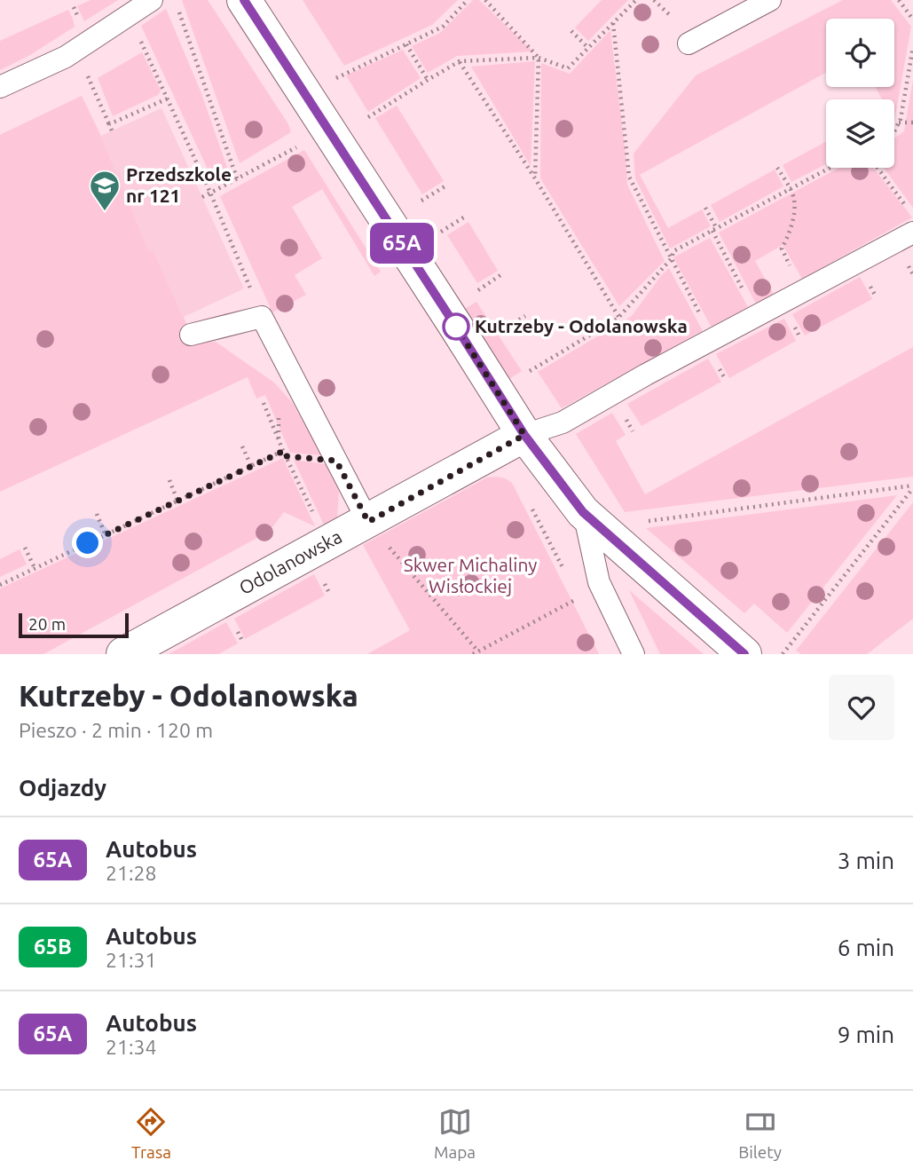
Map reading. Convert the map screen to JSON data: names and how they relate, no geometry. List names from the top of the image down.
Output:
{
  "streets": {
    "street": ["Odolanowska"]
  },
  "parks": ["Skwer Michaliny Wisłockiej"],
  "places": {
    "school or university": ["Przedszkole nr 121"],
    "other": ["Kutrzeby - Odolanowska"]
  },
  "lines": ["bus line 65A"],
  "scale_bar": "20 m",
  "page": {
    "on_map": "65A",
    "scale": "20 m",
    "heading": [
      ["Kutrzeby - Odolanowska", "Pieszo · 2 min · 120 m"],
      "Odjazdy"
    ],
    "list": [
      {
        "mark": "65A",
        "name": "Autobus",
        "note": "21:28",
        "value": "3 min"
      },
      {
        "mark": "65B",
        "name": "Autobus",
        "note": "21:31",
        "value": "6 min"
      },
      {
        "mark": "65A",
        "name": "Autobus",
        "note": "21:34",
        "value": "9 min"
      }
    ],
    "tabs": ["Trasa", "Mapa", "Bilety"]
  }
}
